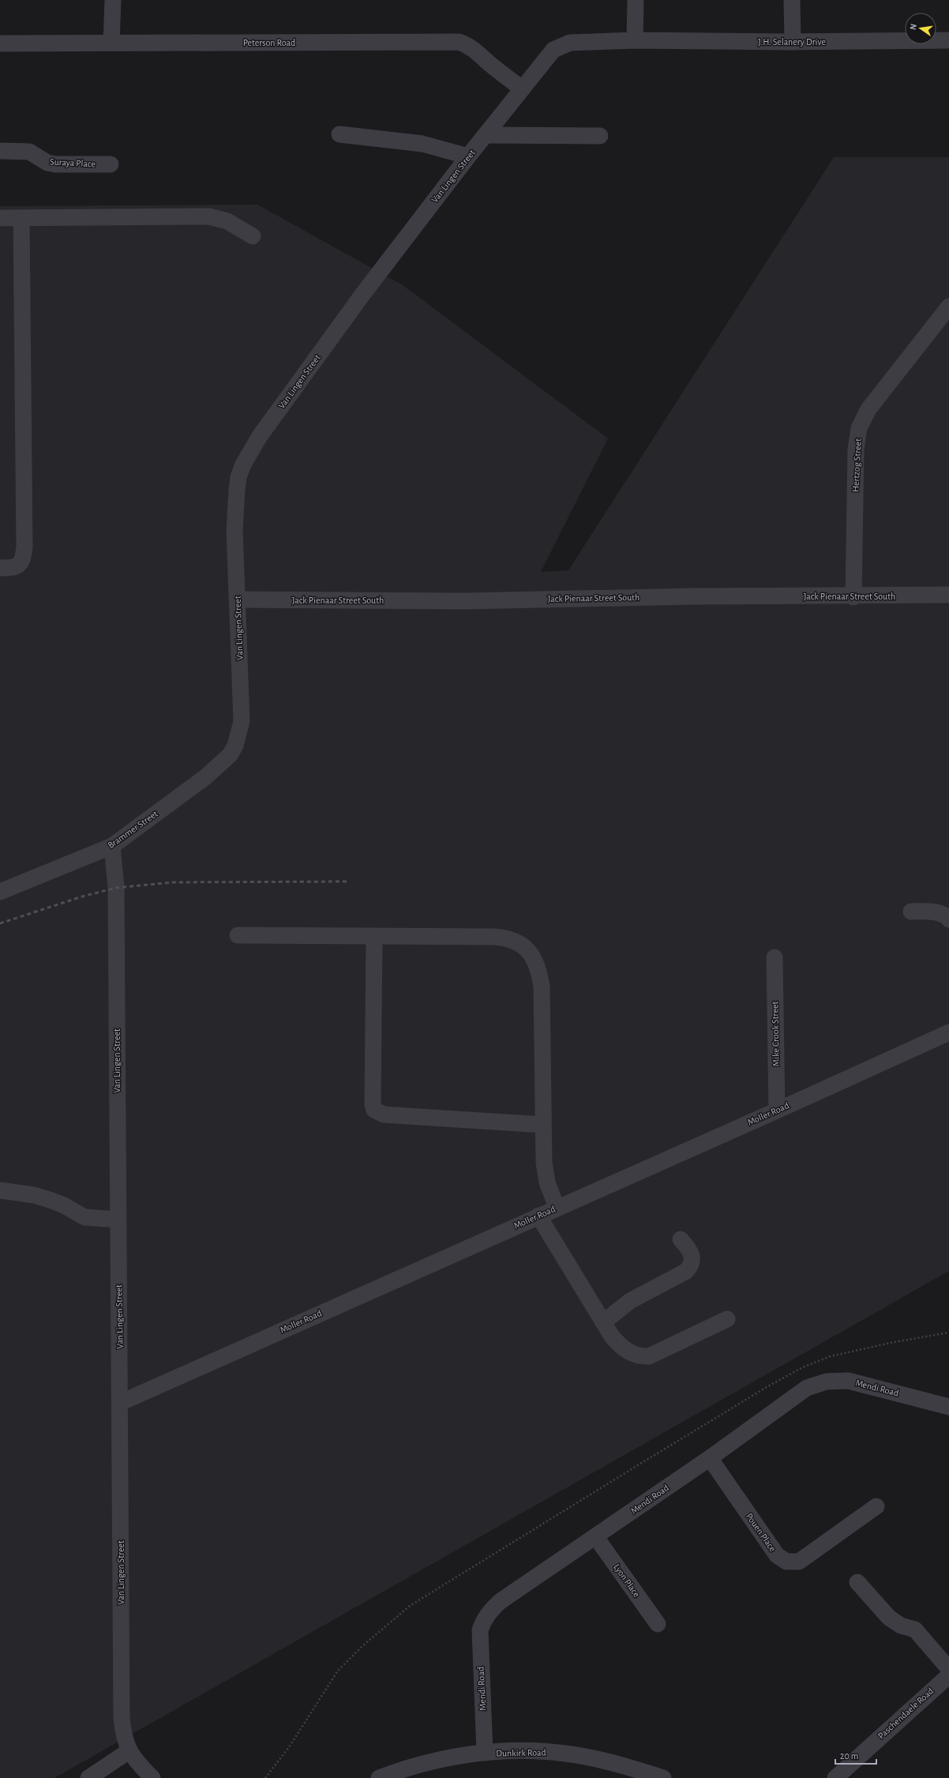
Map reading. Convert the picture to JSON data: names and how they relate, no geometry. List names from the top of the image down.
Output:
{
  "streets": {
    "street": [
      "J.H. Selanery Drive",
      "Peterson Road",
      "Suraya Place",
      "Van Lingen Street",
      "Hertzog Street",
      "Jack Pienaar Street South",
      "Brammer Street",
      "Mike Crook Street",
      "Moller Road",
      "Mendi Road",
      "Pouen Place",
      "Lyon Place",
      "Paschendaele Road",
      "Dunkirk Road"
    ]
  },
  "crossings": [
    ["J.H. Selanery Drive", "Van Lingen Street"],
    ["Peterson Road", "Van Lingen Street"],
    ["Van Lingen Street", "Jack Pienaar Street South"],
    ["Van Lingen Street", "Brammer Street"],
    ["Van Lingen Street", "Moller Road"],
    ["Hertzog Street", "Jack Pienaar Street South"],
    ["Mike Crook Street", "Moller Road"],
    ["Mendi Road", "Pouen Place"],
    ["Mendi Road", "Lyon Place"],
    ["Mendi Road", "Dunkirk Road"]
  ],
  "scale_bar": "20 m",
  "north": "left"
}
